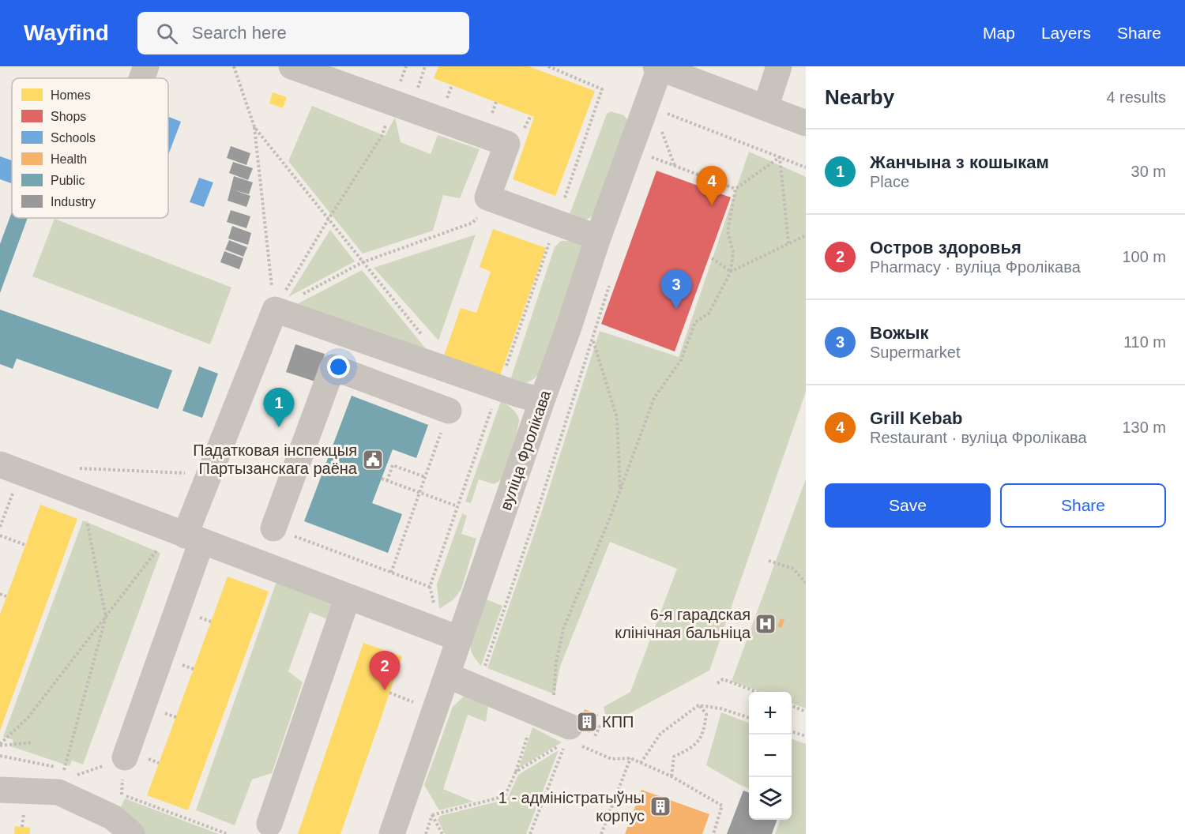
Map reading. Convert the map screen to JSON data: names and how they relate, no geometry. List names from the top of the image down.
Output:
{
  "streets": {
    "street": ["вуліца Фролікава"]
  },
  "places": {
    "public building": ["Падатковая інспекцыя Партызанскага раёна"],
    "hospital": ["6-я гарадская клінічная бальніца"],
    "building": ["КПП", "1 - адміністратыўны корпус"]
  },
  "legend": [
    "Homes",
    "Shops",
    "Schools",
    "Health",
    "Public",
    "Industry"
  ],
  "page": {
    "header": "Wayfind",
    "search": "Search here",
    "nav": ["Map", "Layers", "Share"],
    "heading": ["Nearby", "4 results"],
    "list": [
      {
        "mark": "1",
        "name": "Жанчына з кошыкам",
        "note": "Place",
        "value": "30 m"
      },
      {
        "mark": "2",
        "name": "Остров здоровья",
        "note": "Pharmacy · вуліца Фролікава",
        "value": "100 m"
      },
      {
        "mark": "3",
        "name": "Вожык",
        "note": "Supermarket",
        "value": "110 m"
      },
      {
        "mark": "4",
        "name": "Grill Kebab",
        "note": "Restaurant · вуліца Фролікава",
        "value": "130 m"
      }
    ],
    "pins": [
      "4",
      "3",
      "1",
      "2"
    ],
    "buttons": ["Save", "Share"],
    "map_buttons": ["+", "−"]
  }
}
